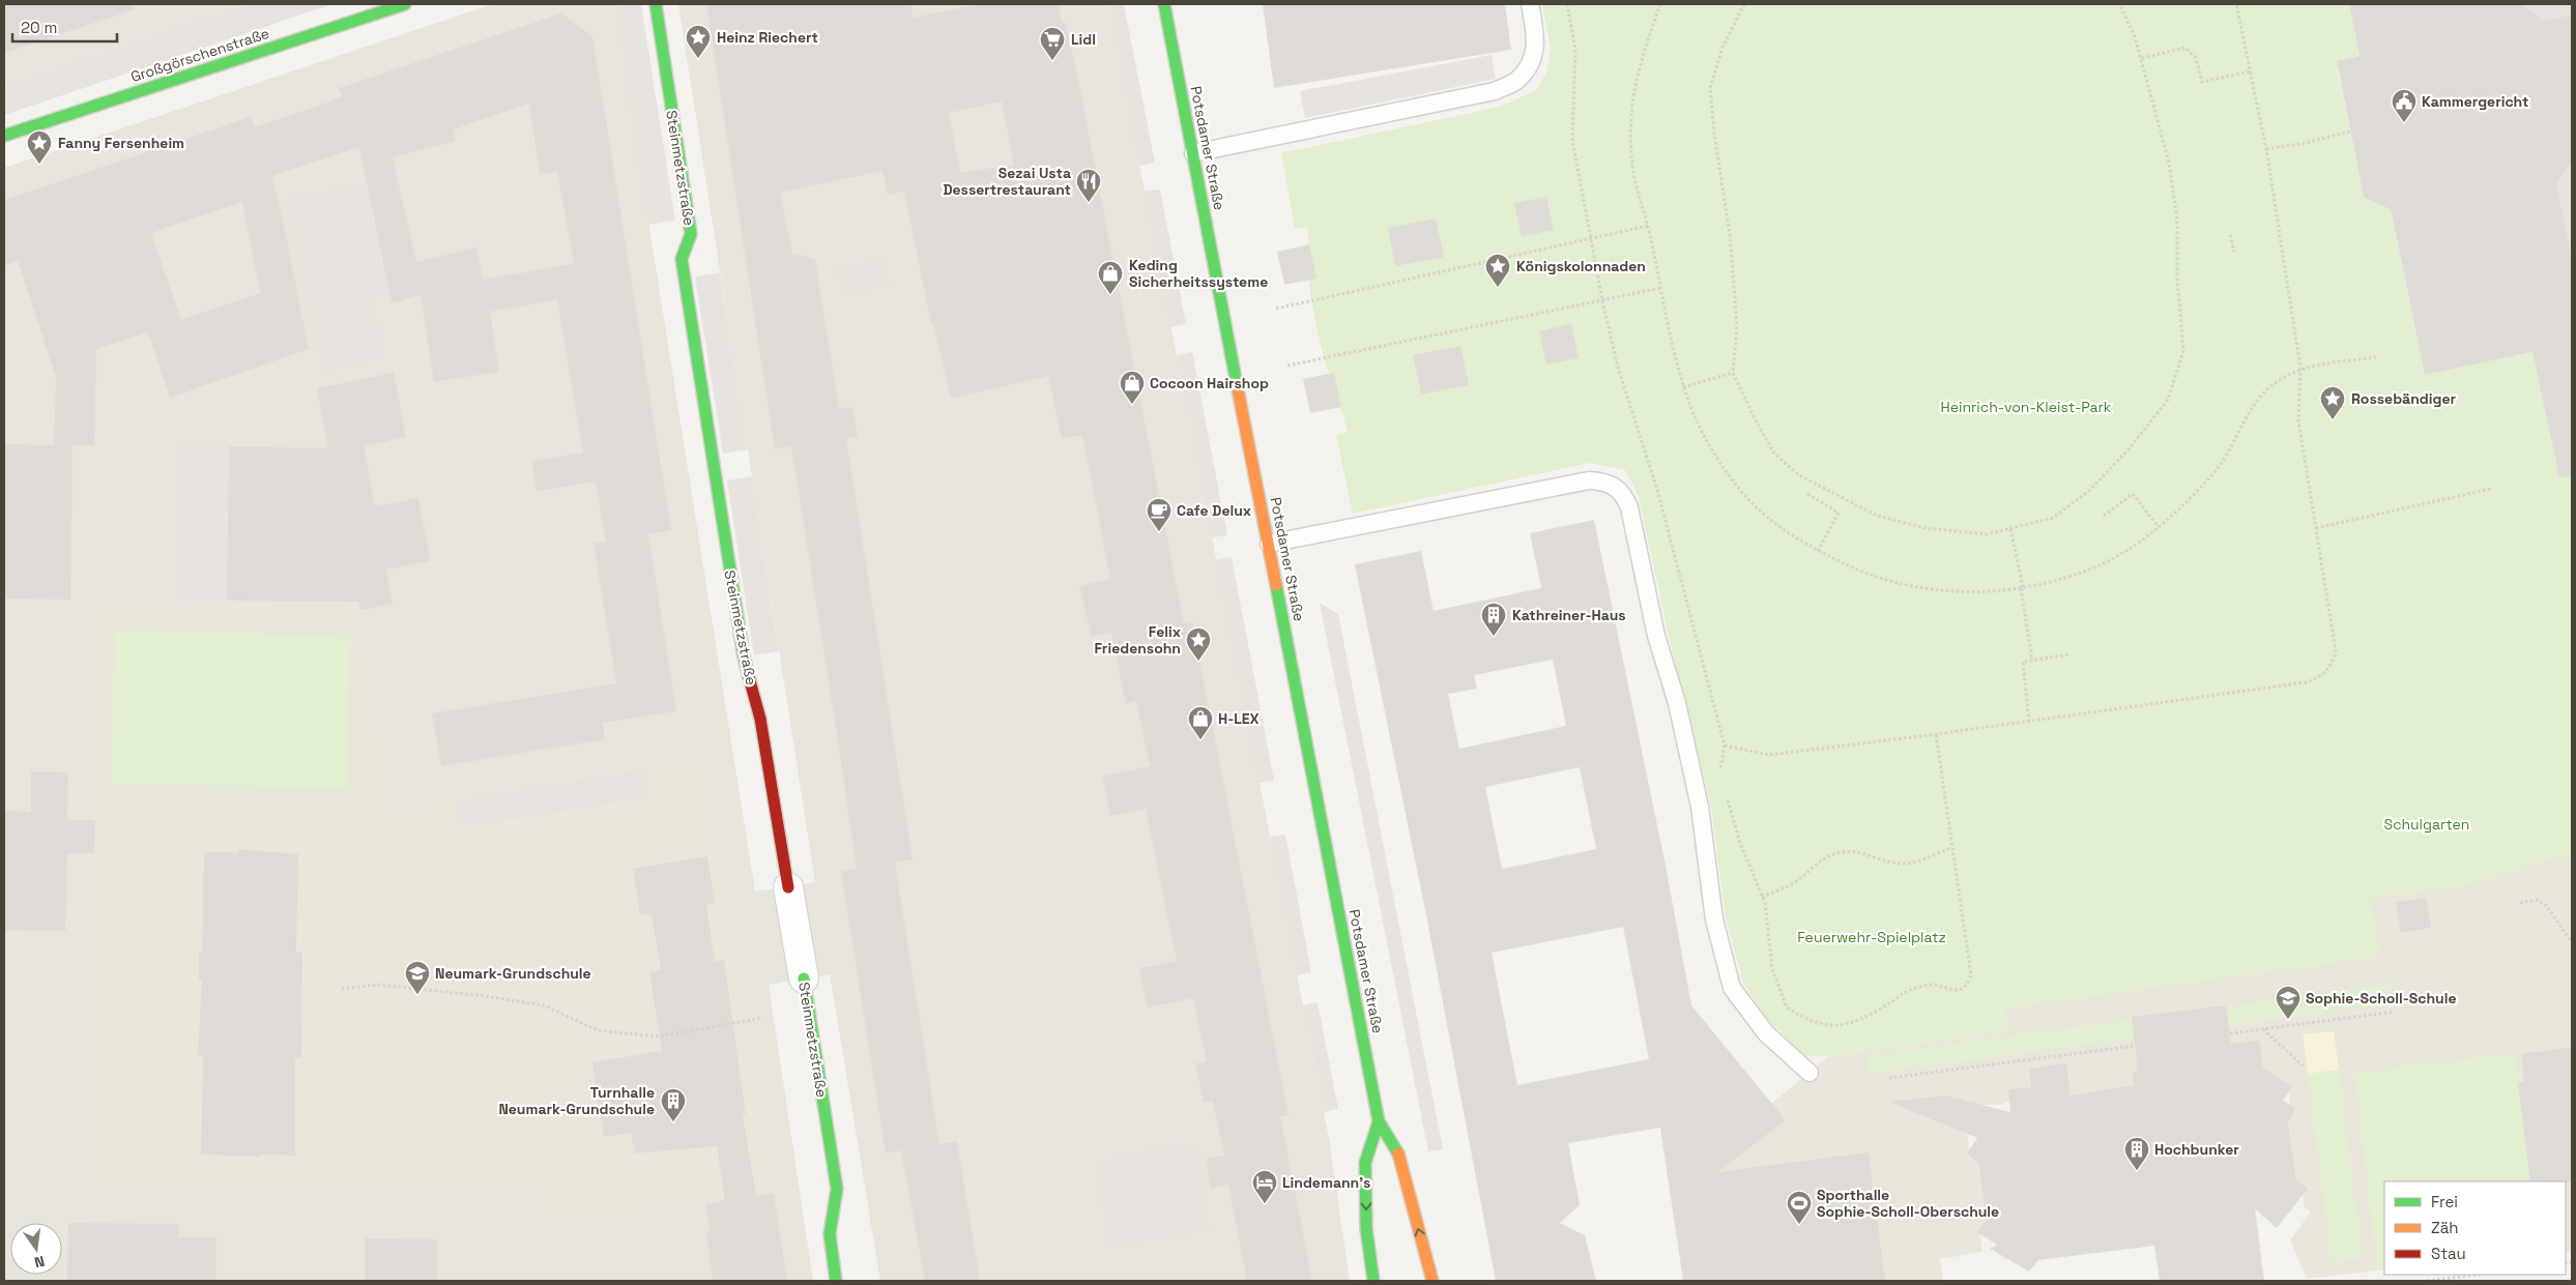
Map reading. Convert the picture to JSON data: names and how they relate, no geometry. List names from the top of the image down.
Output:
{
  "streets": {
    "street": ["Großgörschenstraße", "Potsdamer Straße", "Steinmetzstraße"]
  },
  "parks": ["Heinrich-von-Kleist-Park", "Schulgarten", "Feuerwehr-Spielplatz"],
  "places": {
    "place": [
      "Heinz Riechert",
      "Fanny Fersenheim",
      "Königskolonnaden",
      "Rossebändiger",
      "Felix Friedensohn"
    ],
    "supermarket": ["Lidl"],
    "public building": ["Kammergericht"],
    "restaurant": ["Sezai Usta Dessertrestaurant"],
    "shop": ["Keding Sicherheitssysteme", "Cocoon Hairshop", "H-LEX"],
    "cafe": ["Cafe Delux"],
    "building": ["Kathreiner-Haus", "Turnhalle Neumark-Grundschule", "Hochbunker"],
    "school or university": ["Neumark-Grundschule", "Sophie-Scholl-Schule"],
    "hotel": ["Lindemann's"],
    "sports": ["Sporthalle Sophie-Scholl-Oberschule"]
  },
  "legend": ["Frei", "Zäh", "Stau"],
  "scale_bar": "20 m",
  "north": "bottom"
}
